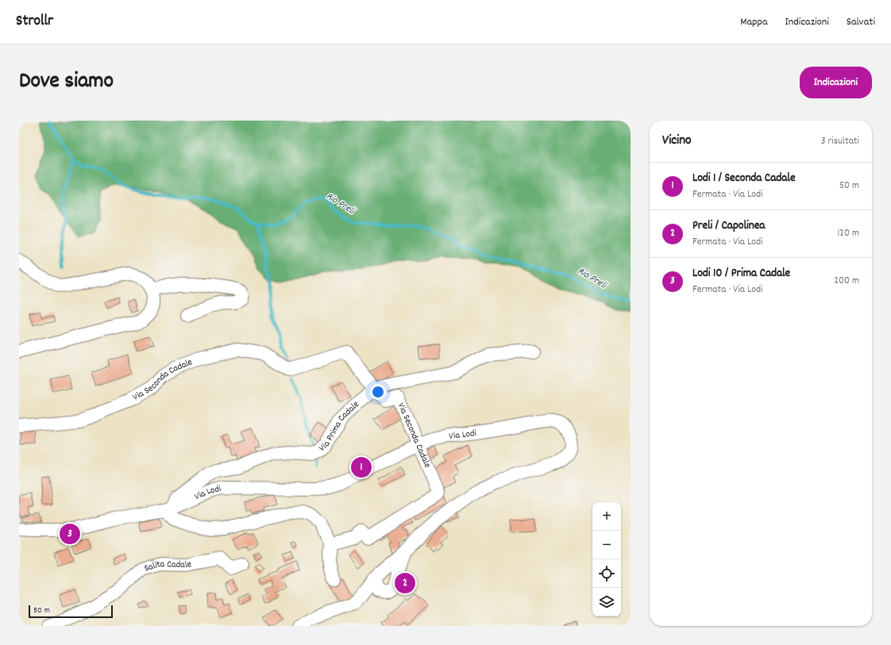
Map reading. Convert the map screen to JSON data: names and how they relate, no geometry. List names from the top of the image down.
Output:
{
  "streets": {
    "street": [
      "Via Seconda Cadale",
      "Via Prima Cadale",
      "Via Lodi",
      "Salita Cadale"
    ]
  },
  "crossings": [
    ["Via Seconda Cadale", "Via Prima Cadale"],
    ["Via Seconda Cadale", "Via Lodi"],
    ["Via Prima Cadale", "Via Lodi"]
  ],
  "water": ["Rio Preli"],
  "scale_bar": "50 m",
  "page": {
    "header": "Strollr",
    "nav": ["Mappa", "Indicazioni", "Salvati"],
    "title": "Dove siamo",
    "buttons": "Indicazioni",
    "heading": ["Vicino", "3 risultati"],
    "list": [
      {
        "mark": "1",
        "name": "Lodi 1 / Seconda Cadale",
        "note": "Fermata · Via Lodi",
        "value": "50 m"
      },
      {
        "mark": "2",
        "name": "Preli / Capolinea",
        "note": "Fermata · Via Lodi",
        "value": "120 m"
      },
      {
        "mark": "3",
        "name": "Lodi 10 / Prima Cadale",
        "note": "Fermata · Via Lodi",
        "value": "200 m"
      }
    ],
    "pins": ["1", "3", "2"],
    "map_buttons": ["+", "−"],
    "scale": "50 m"
  }
}
